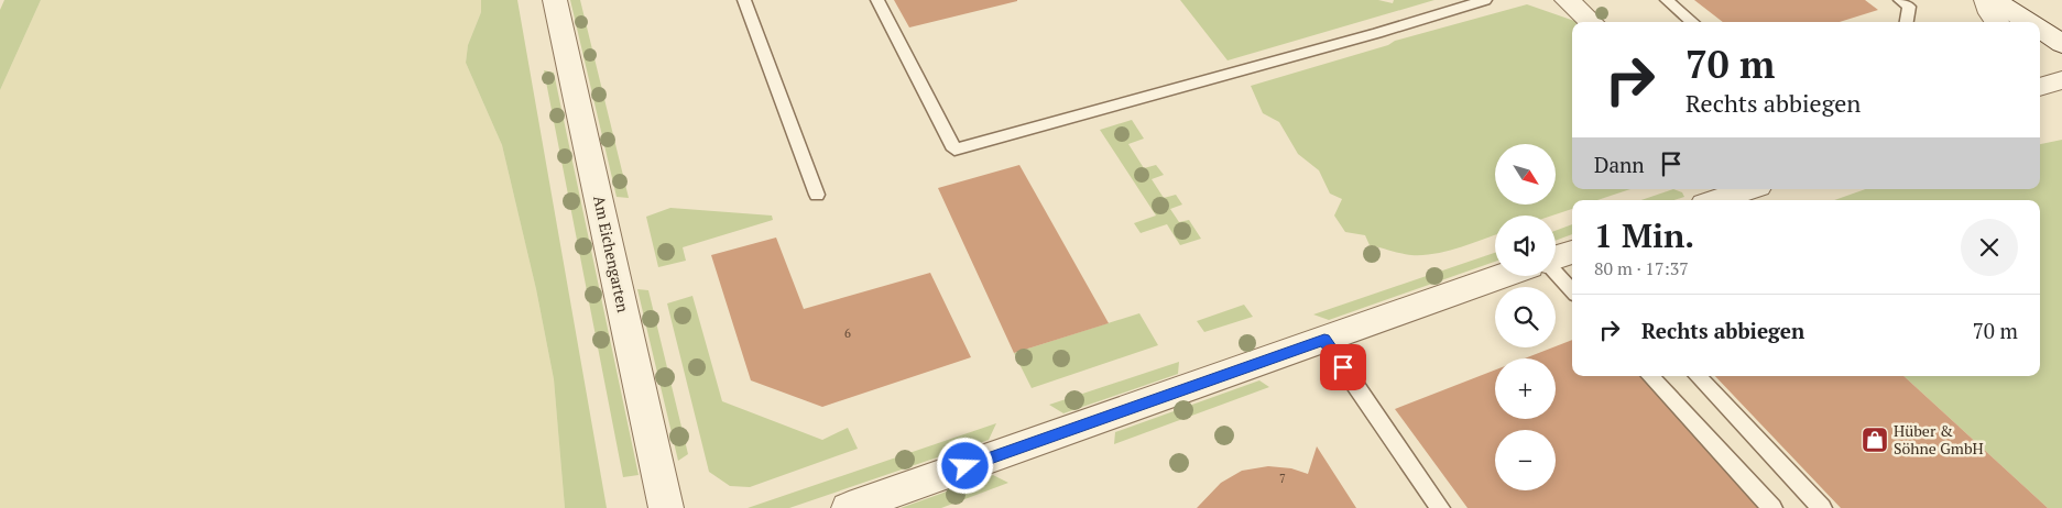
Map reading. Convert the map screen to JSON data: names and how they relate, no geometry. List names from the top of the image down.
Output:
{
  "streets": {
    "street": ["Am Eichengarten"]
  },
  "places": {
    "shop": ["Hüber & Söhne GmbH"]
  },
  "house_numbers": ["6", "7"],
  "north": "bottom right",
  "page": {
    "turn": ["70 m", "Rechts abbiegen"],
    "then": "Dann",
    "map_buttons": ["+", "−"],
    "heading": ["1 Min.", "80 m · 17:37"],
    "list": [
      {
        "name": "Rechts abbiegen",
        "value": "70 m"
      }
    ]
  }
}
